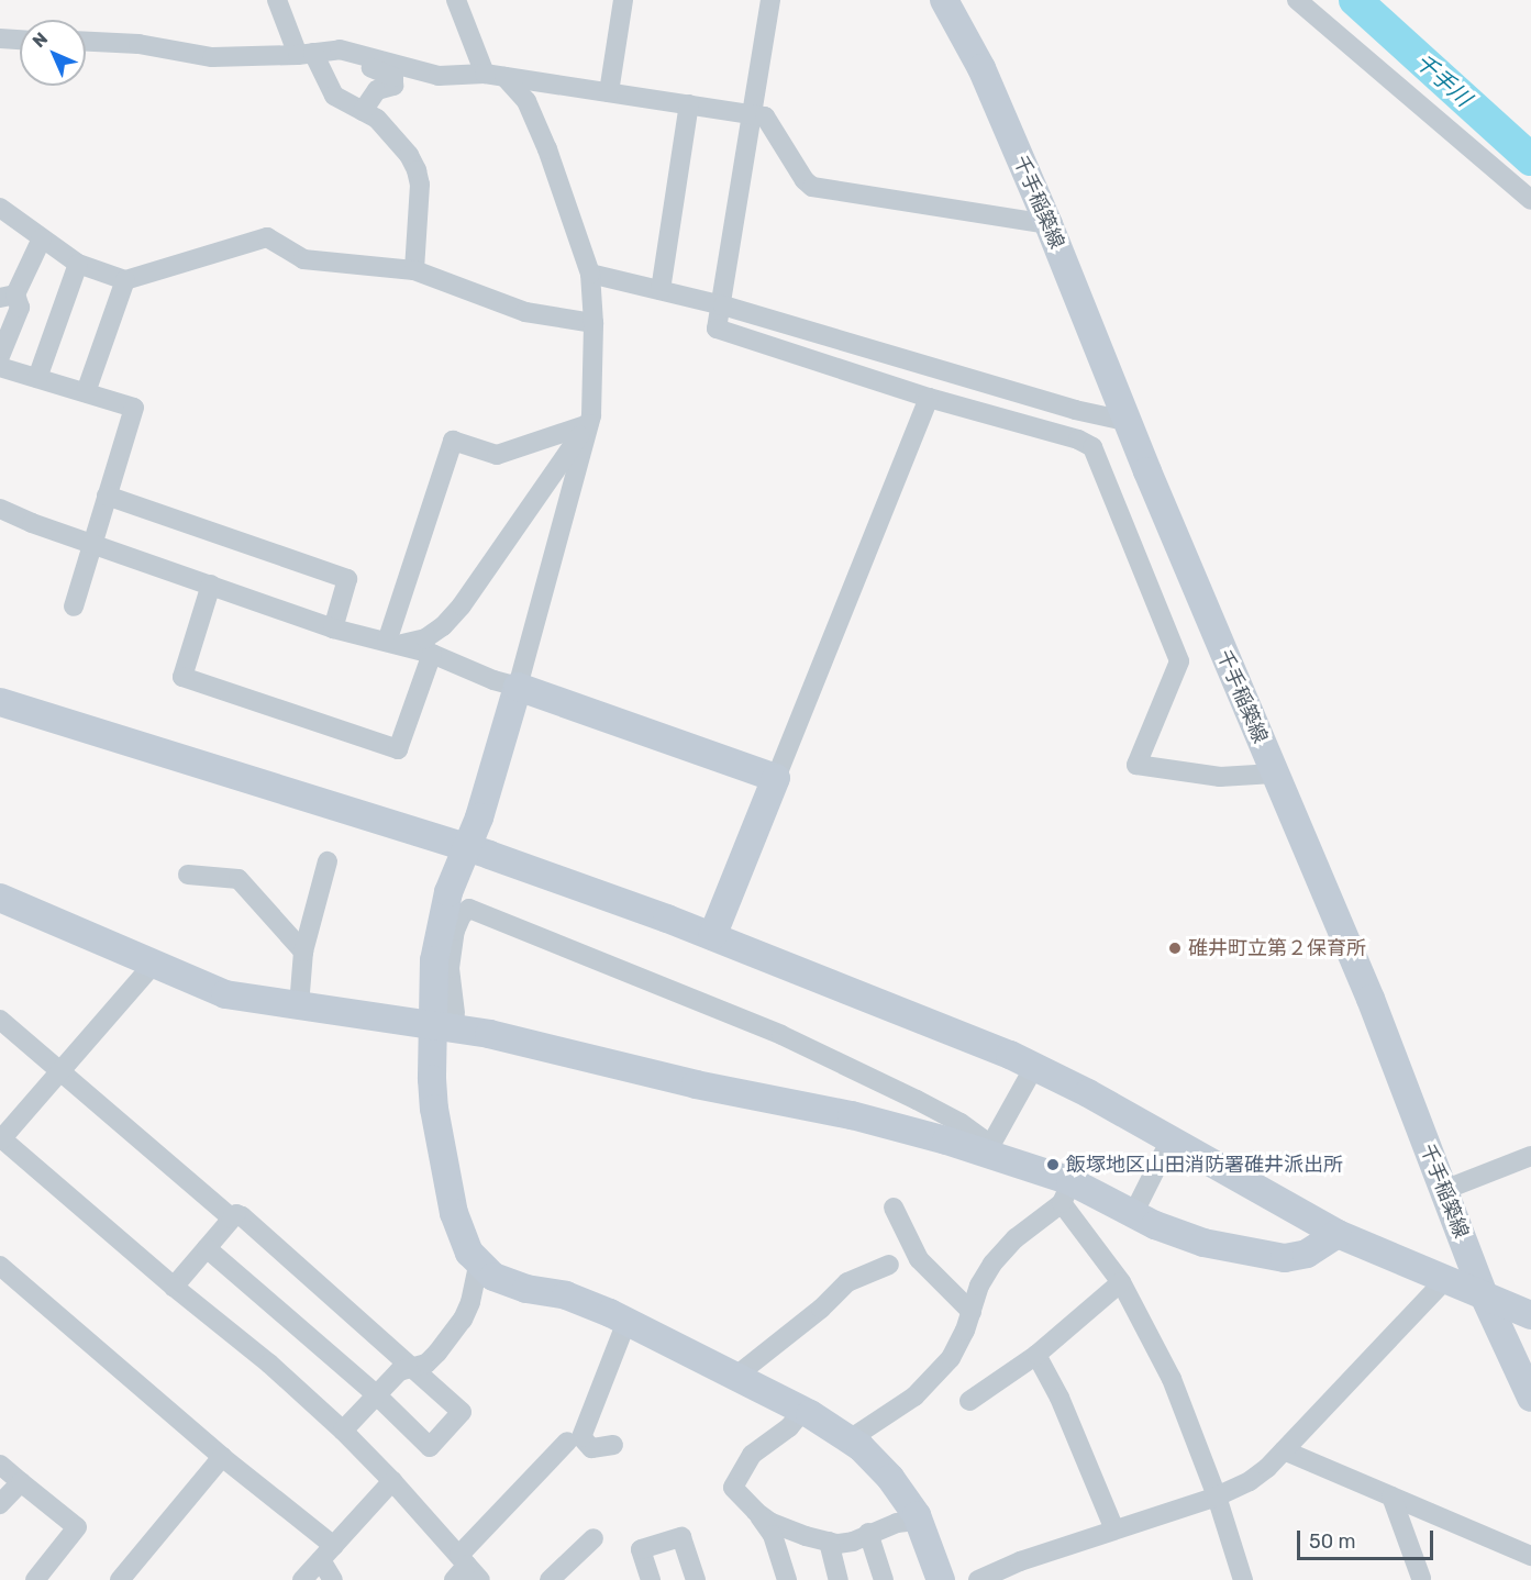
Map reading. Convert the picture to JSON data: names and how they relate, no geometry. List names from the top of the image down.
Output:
{
  "streets": {
    "street": ["千手稲築線"]
  },
  "water": ["千手川"],
  "places": ["碓井町立第２保育所", "飯塚地区山田消防署碓井派出所"],
  "scale_bar": "50 m",
  "north": "top left"
}
